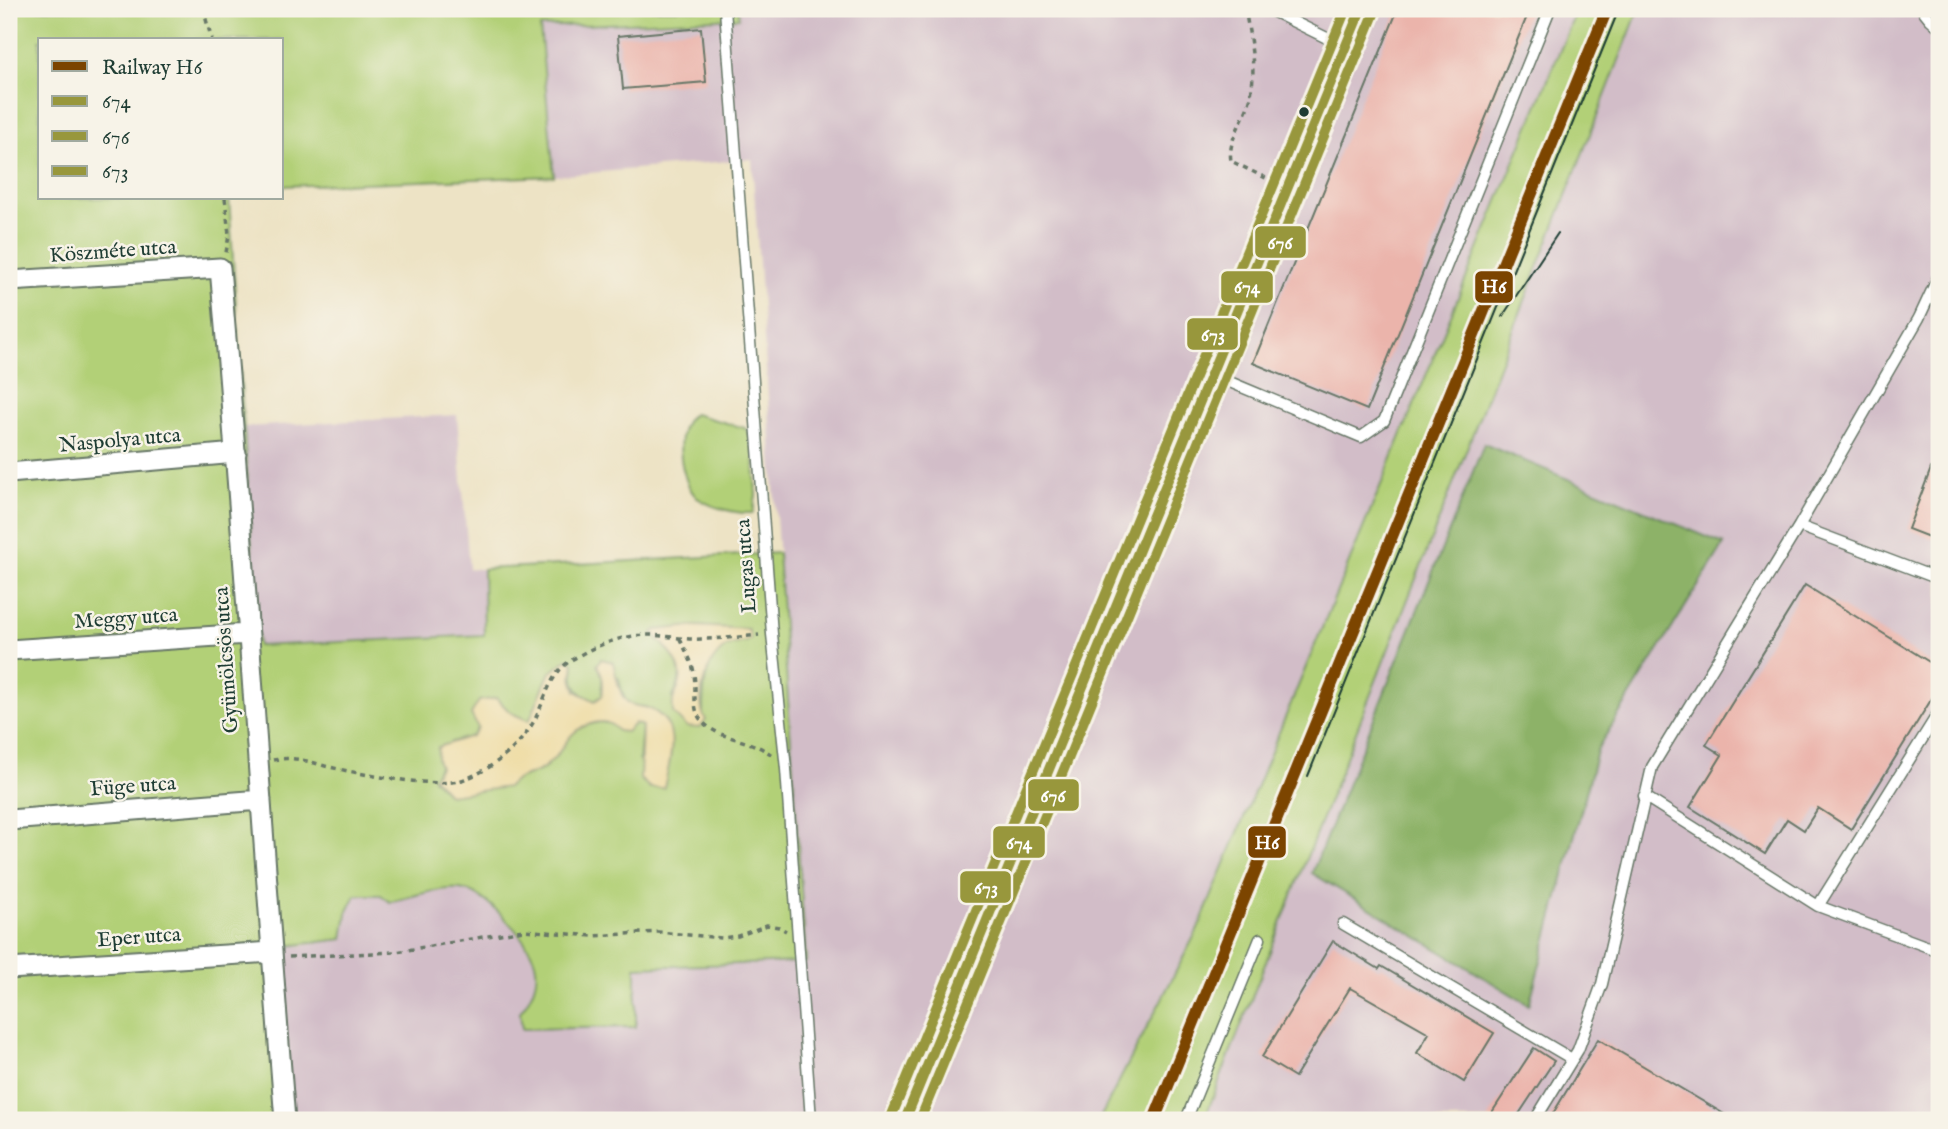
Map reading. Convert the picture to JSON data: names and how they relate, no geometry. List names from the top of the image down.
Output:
{
  "streets": {
    "street": [
      "Köszméte utca",
      "Naspolya utca",
      "Meggy utca",
      "Gyümölcsös utca",
      "Füge utca",
      "Eper utca"
    ],
    "lane": ["Lugas utca"]
  },
  "crossings": [
    ["Köszméte utca", "Gyümölcsös utca"],
    ["Naspolya utca", "Gyümölcsös utca"],
    ["Meggy utca", "Gyümölcsös utca"],
    ["Gyümölcsös utca", "Füge utca"],
    ["Gyümölcsös utca", "Eper utca"]
  ],
  "lines": [
    "rail line H6",
    "transit line 674",
    "transit line 673",
    "transit line 676"
  ],
  "legend": [
    "Railway H6",
    "674",
    "676",
    "673"
  ]
}
